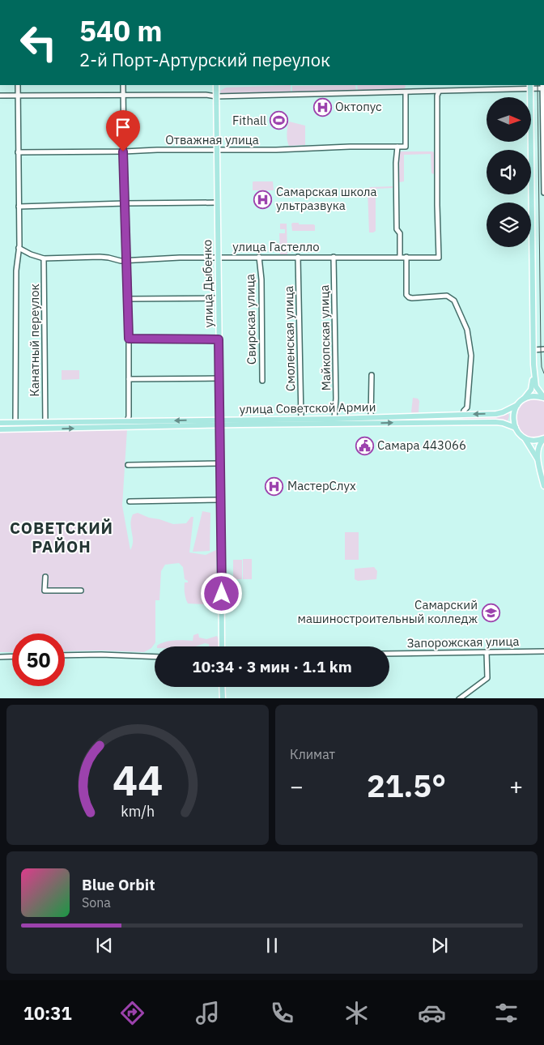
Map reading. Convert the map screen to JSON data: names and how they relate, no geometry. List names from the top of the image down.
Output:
{
  "streets": {
    "main road": ["улица Дыбенко", "улица Советской Армии"],
    "street": [
      "Отважная улица",
      "улица Гастелло",
      "Свирская улица",
      "Майкопская улица",
      "Смоленская улица",
      "Канатный переулок",
      "Запорожская улица"
    ]
  },
  "crossings": [
    ["Отважная улица", "улица Дыбенко"],
    ["улица Гастелло", "улица Дыбенко"],
    ["улица Гастелло", "Свирская улица"],
    ["улица Гастелло", "Майкопская улица"],
    ["улица Гастелло", "Смоленская улица"],
    ["улица Гастелло", "Канатный переулок"],
    ["улица Дыбенко", "улица Советской Армии"],
    ["Майкопская улица", "улица Советской Армии"],
    ["Смоленская улица", "улица Советской Армии"],
    ["Канатный переулок", "улица Советской Армии"]
  ],
  "districts": ["СОВЕТСКИЙ РАЙОН"],
  "places": {
    "hospital": ["Октопус", "Самарская школа ультразвука", "МастерСлух"],
    "sports": ["Fithall"],
    "public building": ["Самара 443066"],
    "school or university": ["Самарский машиностроительный колледж"]
  },
  "north": "right",
  "page": {
    "turn": ["540 m", "2-й Порт-Артурский переулок"],
    "limit": "50",
    "trip": "10:34 · 3 мин · 1.1 km",
    "tile": "Климат",
    "heat": ["−", "21.5°", "+"],
    "song": ["Blue Orbit", "Sona"],
    "tabs": "10:31",
    "gauge": ["44", "km/h"]
  }
}
